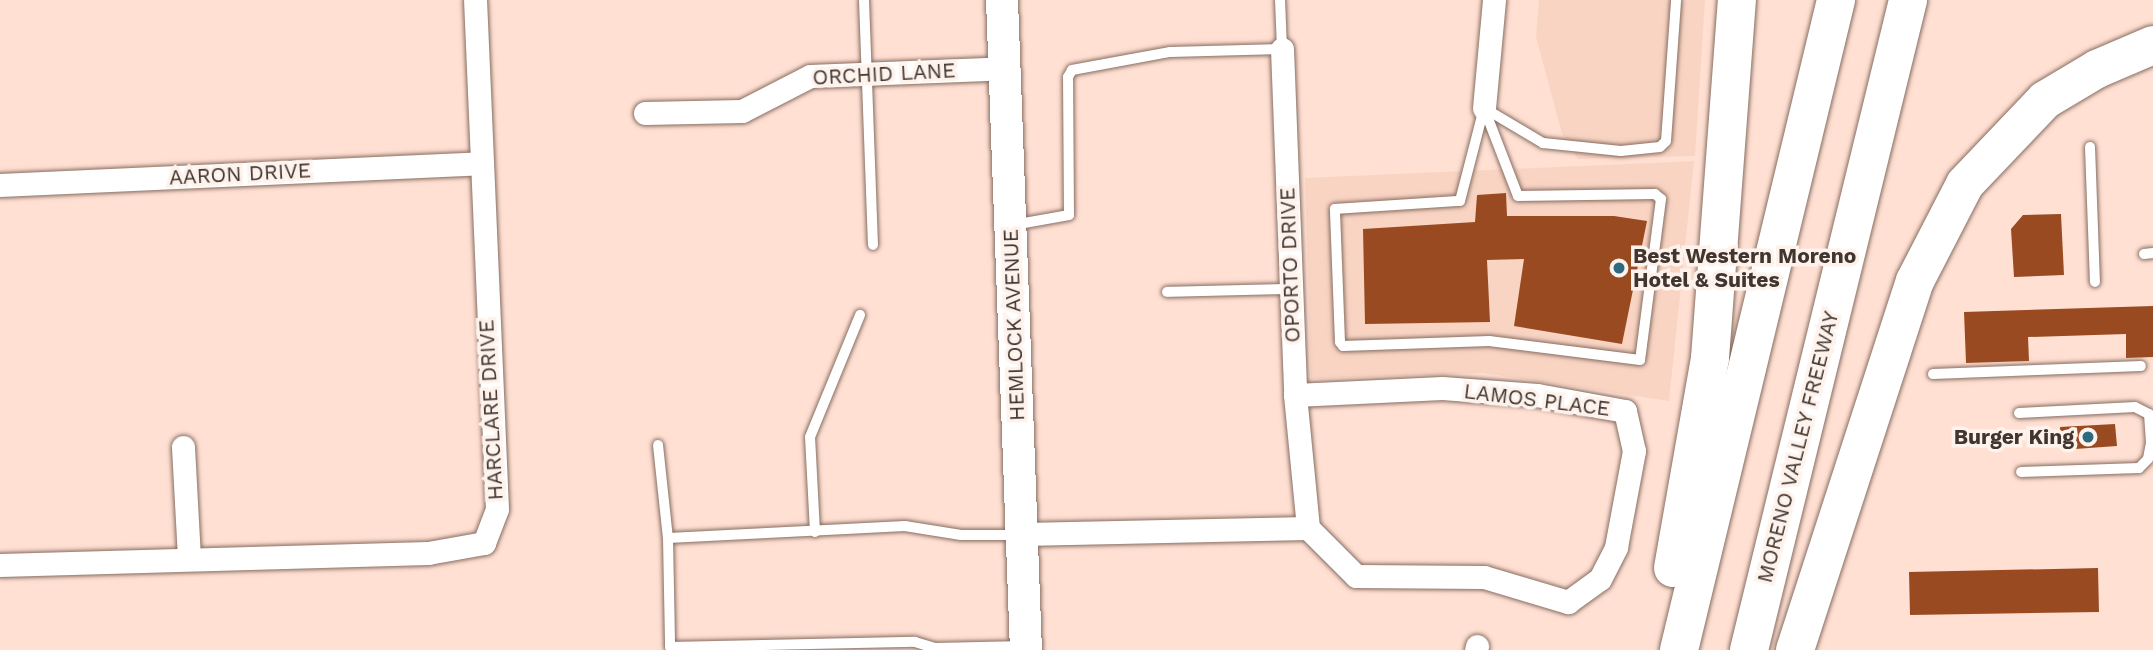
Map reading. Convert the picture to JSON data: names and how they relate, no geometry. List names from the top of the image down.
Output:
{
  "streets": {
    "highway": ["MORENO VALLEY FREEWAY"],
    "street": [
      "ORCHID LANE",
      "AARON DRIVE",
      "OPORTO DRIVE",
      "HEMLOCK AVENUE",
      "LAMOS PLACE",
      "HARCLARE DRIVE"
    ]
  },
  "crossings": [
    ["ORCHID LANE", "HEMLOCK AVENUE"],
    ["AARON DRIVE", "HARCLARE DRIVE"],
    ["OPORTO DRIVE", "LAMOS PLACE"]
  ],
  "places": ["Best Western Moreno Hotel & Suites", "Burger King"]
}
